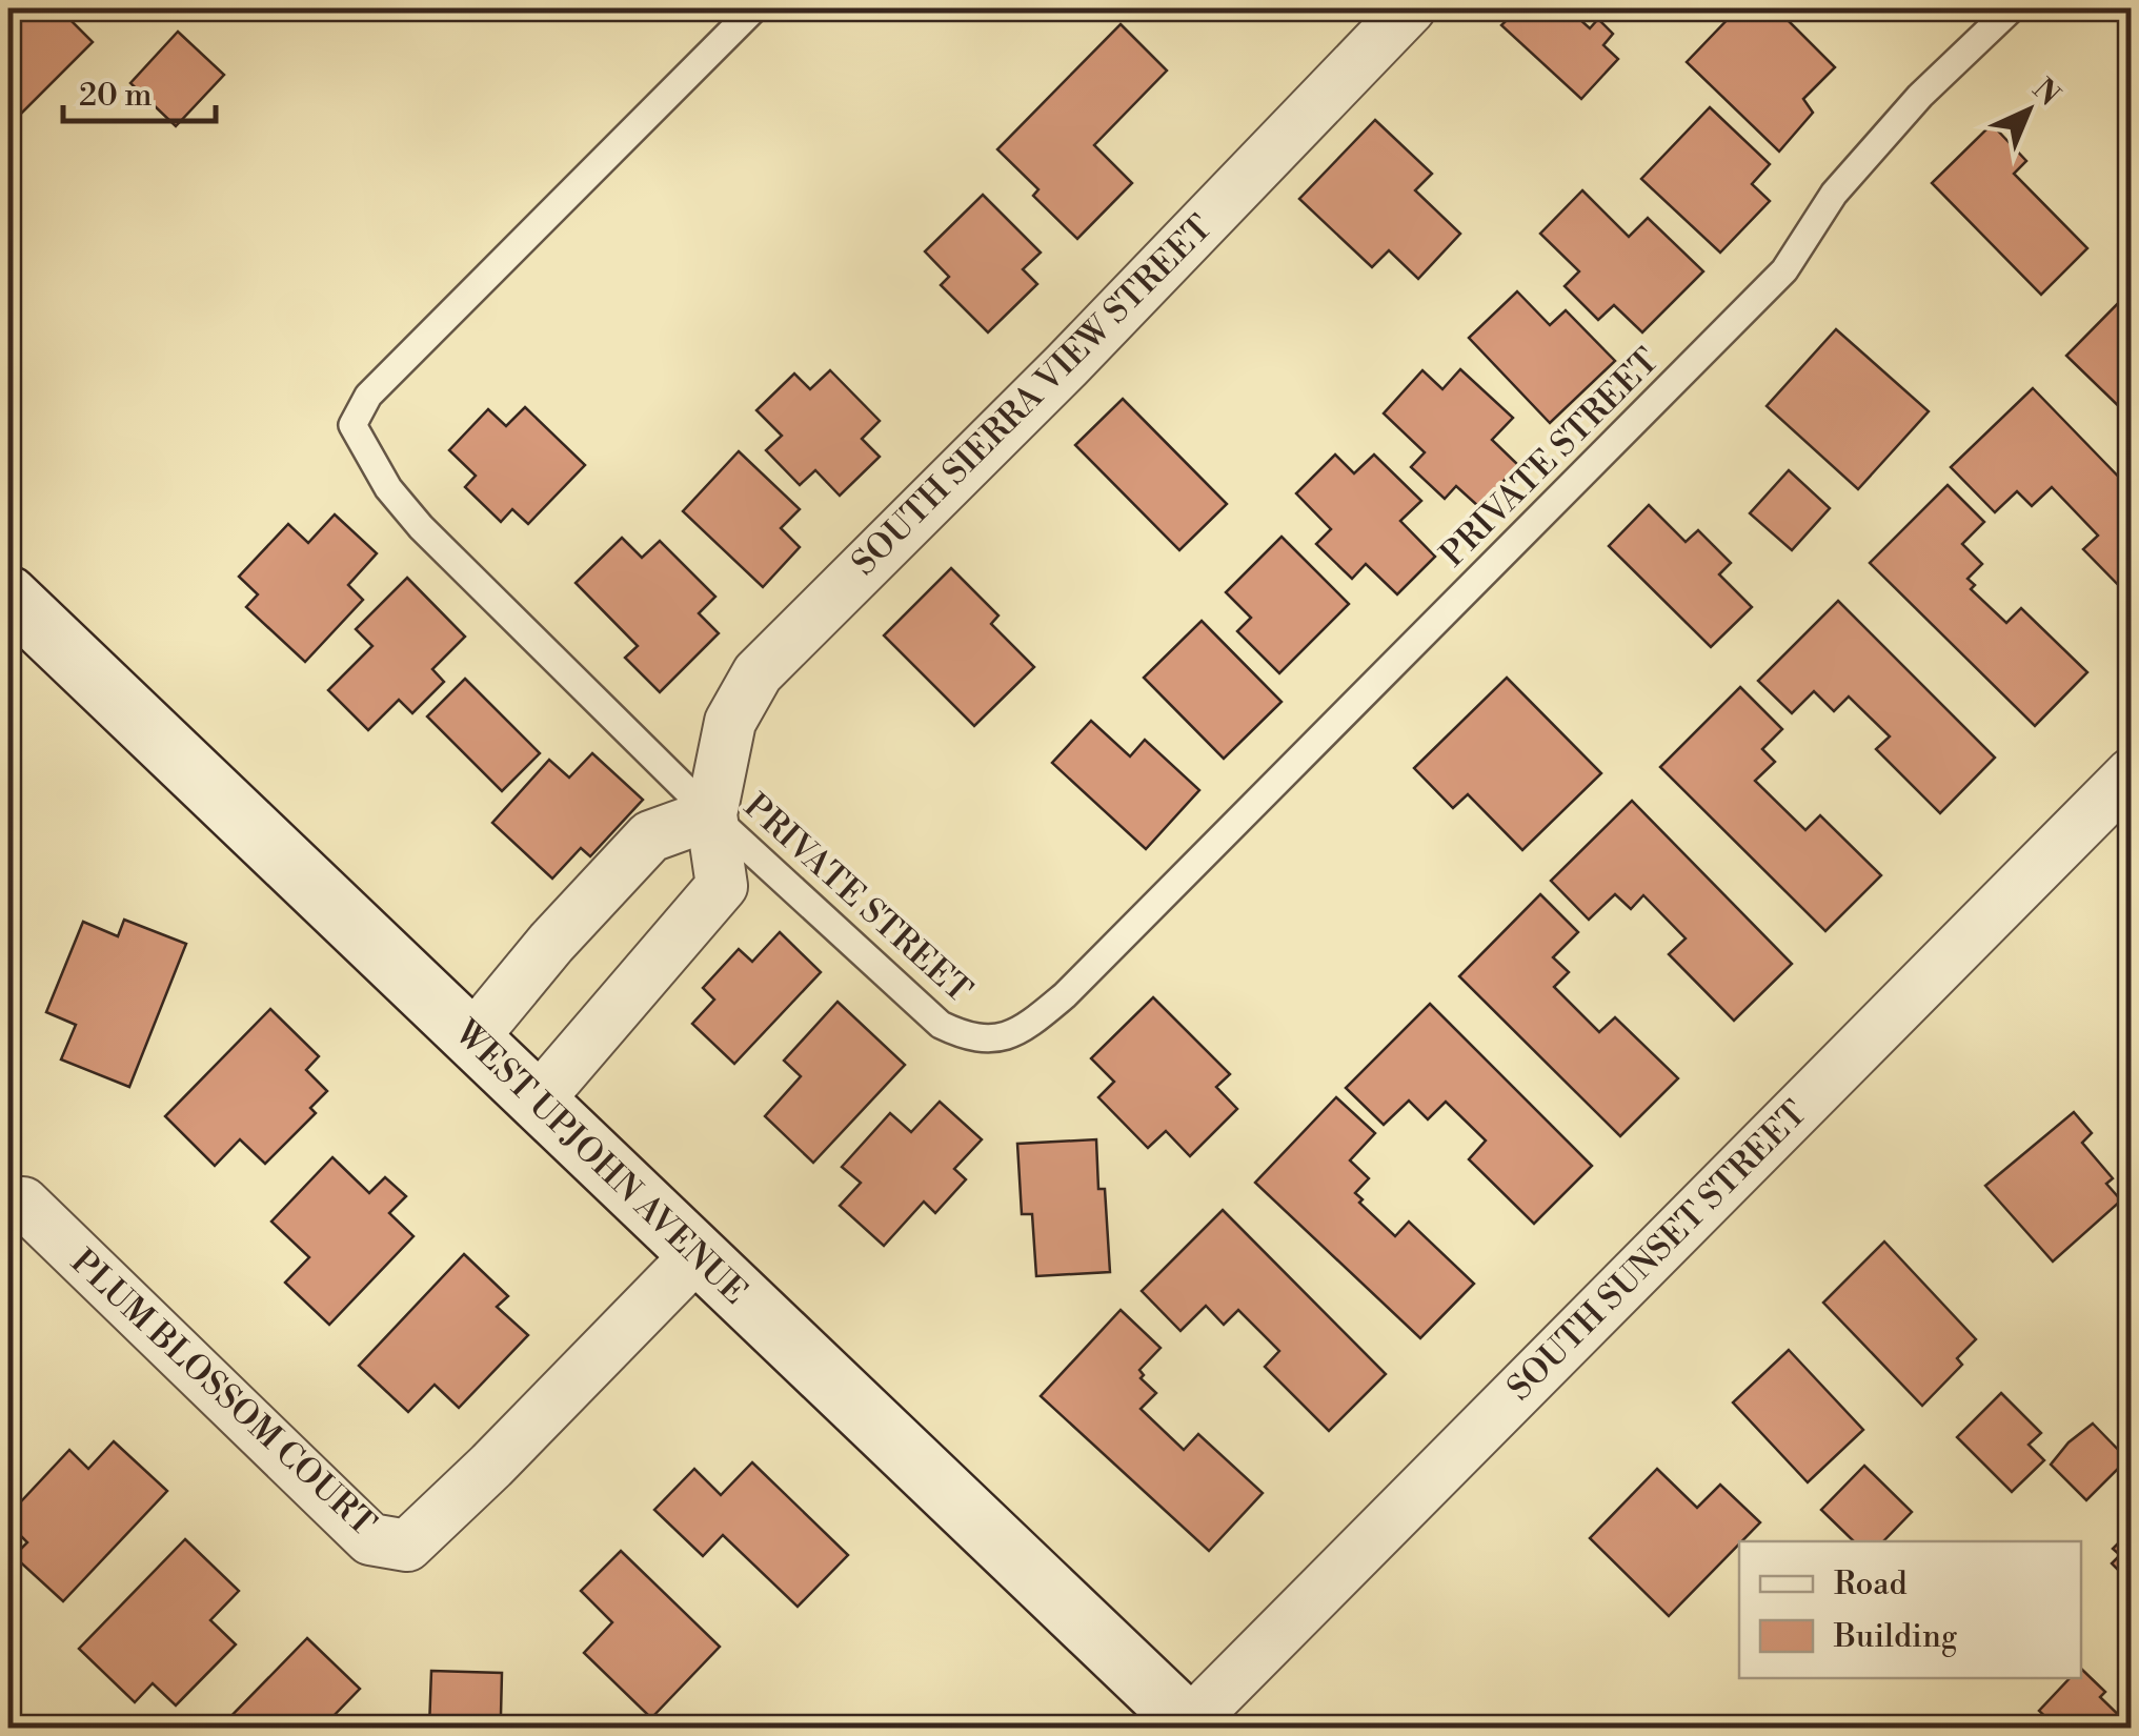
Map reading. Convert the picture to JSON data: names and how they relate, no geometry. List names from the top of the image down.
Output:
{
  "streets": {
    "main road": ["WEST UPJOHN AVENUE"],
    "street": ["SOUTH SIERRA VIEW STREET", "SOUTH SUNSET STREET", "PLUM BLOSSOM COURT"],
    "lane": ["PRIVATE STREET"]
  },
  "crossings": [
    ["SOUTH SIERRA VIEW STREET", "PRIVATE STREET"],
    ["SOUTH SIERRA VIEW STREET", "WEST UPJOHN AVENUE"],
    ["WEST UPJOHN AVENUE", "SOUTH SUNSET STREET"],
    ["WEST UPJOHN AVENUE", "PLUM BLOSSOM COURT"]
  ],
  "legend": ["Road", "Building"],
  "scale_bar": "20 m",
  "north": "top right"
}
